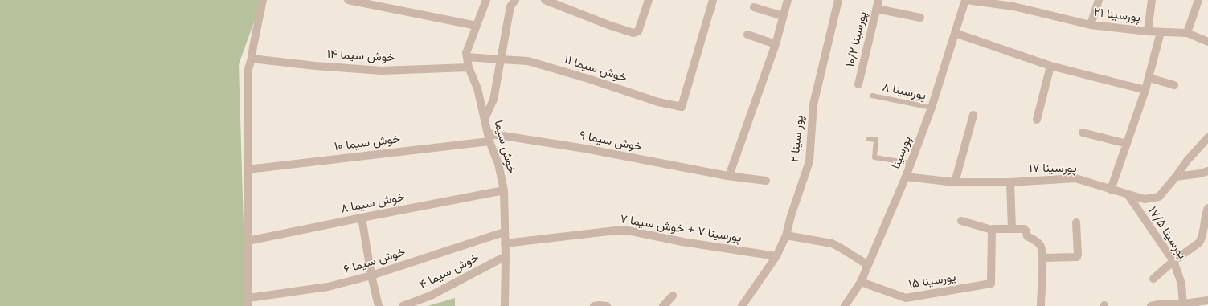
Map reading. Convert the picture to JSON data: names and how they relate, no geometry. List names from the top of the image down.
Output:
{
  "streets": {
    "street": [
      "پورسینا ۲۱",
      "پورسینا ۱۰/۲",
      "خوش سیما ۱۴",
      "خوش سیما ۱۱",
      "پور سینا ۲",
      "خوش سیما ۹",
      "خوش سیما ۱۰",
      "خوش سیما",
      "پورسینا",
      "پورسینا ۱۷",
      "خوش سیما ۸",
      "پورسینا ۷ + خوش سیما ۷",
      "پورسینا ۱۷/۵",
      "خوش سیما ۶",
      "خوش سیما ۴",
      "پورسینا ۱۵"
    ],
    "lane": ["پورسینا ۸"]
  },
  "crossings": [
    ["پورسینا ۲۱", "پورسینا"],
    ["خوش سیما ۱۴", "خوش سیما"],
    ["خوش سیما ۱۱", "خوش سیما"],
    ["پورسینا ۸", "پورسینا"],
    ["پور سینا ۲", "پورسینا ۷ + خوش سیما ۷"],
    ["خوش سیما ۹", "خوش سیما ۱۰"],
    ["خوش سیما ۹", "خوش سیما"],
    ["خوش سیما ۱۰", "خوش سیما"],
    ["خوش سیما", "خوش سیما ۸"],
    ["خوش سیما", "پورسینا ۷ + خوش سیما ۷"],
    ["خوش سیما", "خوش سیما ۶"],
    ["خوش سیما", "خوش سیما ۴"],
    ["پورسینا", "پورسینا ۱۷"],
    ["پورسینا", "پورسینا ۱۵"],
    ["پورسینا ۱۷", "پورسینا ۱۷/۵"]
  ]
}
